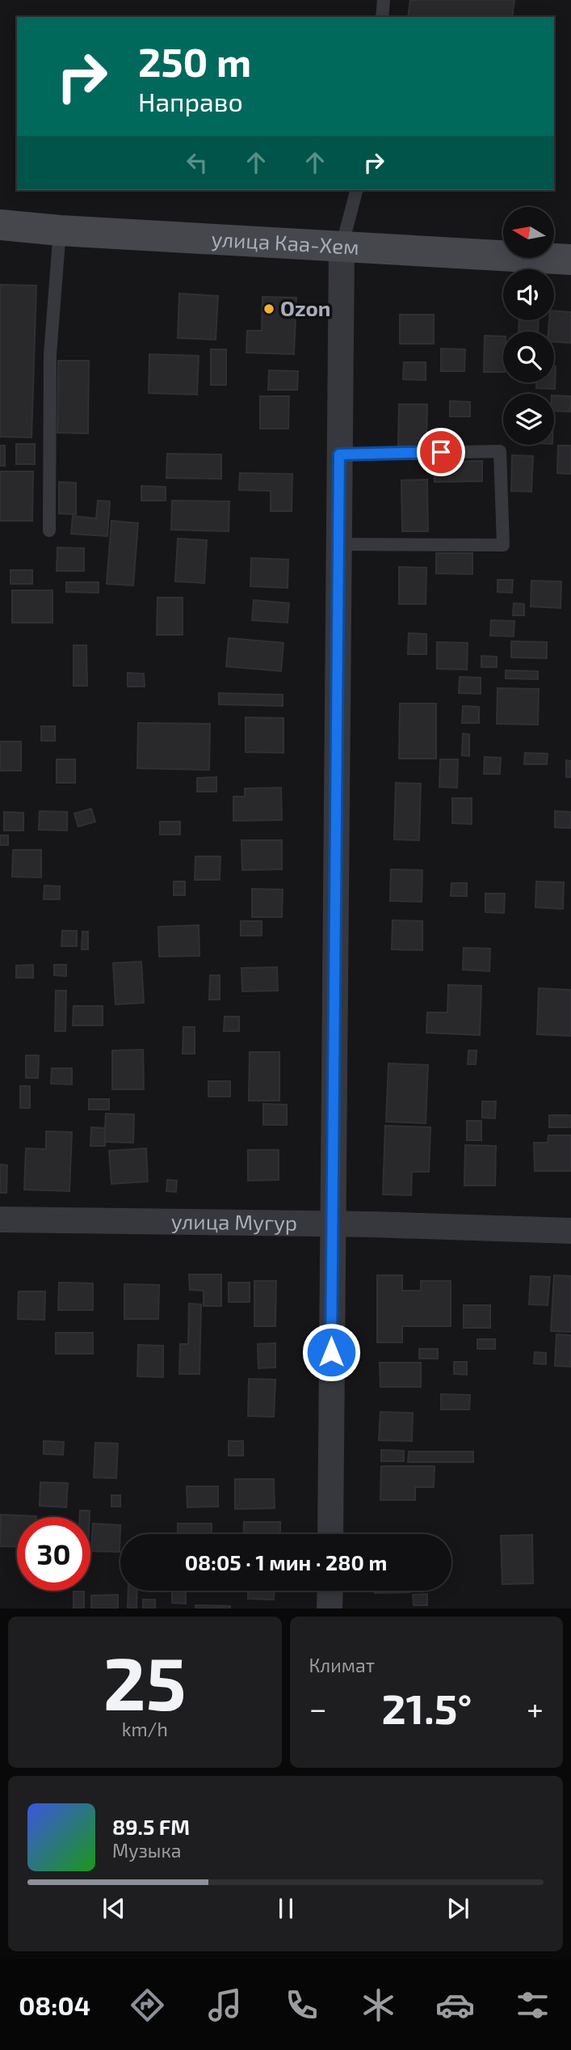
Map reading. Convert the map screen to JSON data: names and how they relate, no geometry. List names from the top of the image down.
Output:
{
  "streets": {
    "street": ["улица Каа-Хем", "улица Мугур"]
  },
  "places": ["Ozon"],
  "north": "left",
  "page": {
    "turn": ["250 m", "Направо"],
    "limit": "30",
    "trip": "08:05 · 1 мин · 280 m",
    "tile": [
      ["25", "km/h"],
      "Климат"
    ],
    "heat": ["−", "21.5°", "+"],
    "song": ["89.5 FM", "Музыка"],
    "tabs": "08:04"
  }
}
